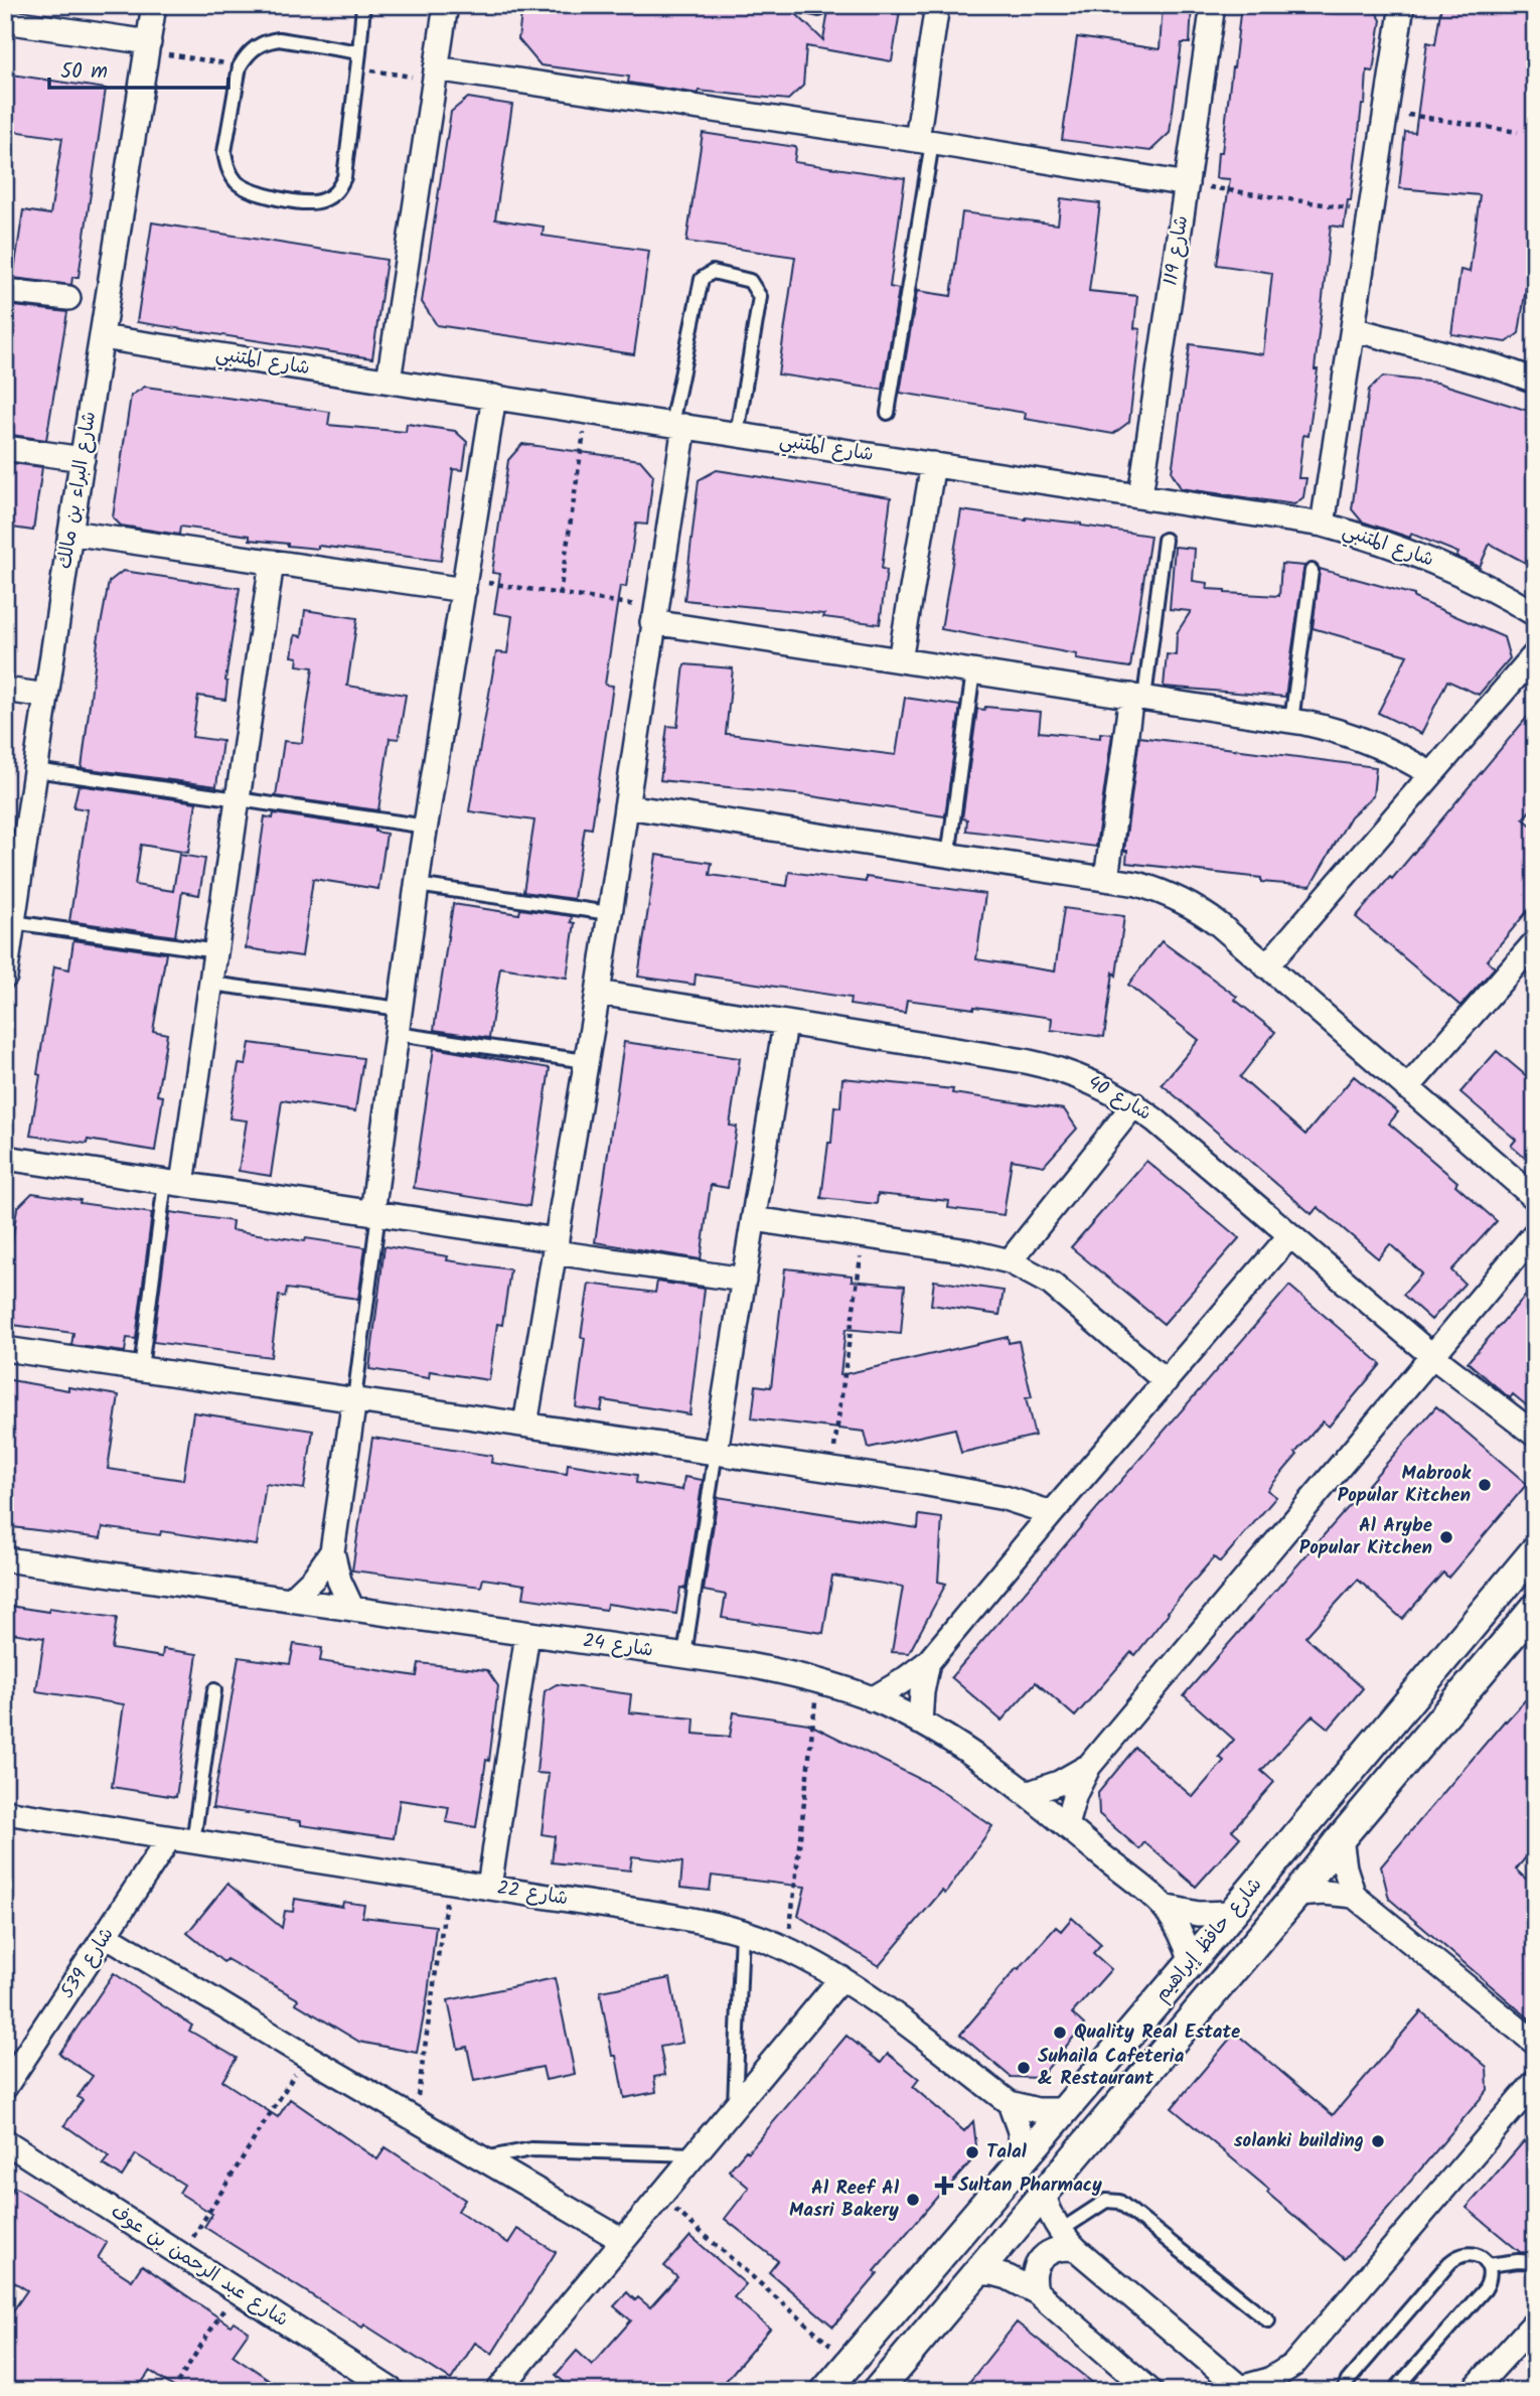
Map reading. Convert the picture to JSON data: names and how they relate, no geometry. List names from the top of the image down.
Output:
{
  "streets": {
    "street": [
      "شارع 119",
      "شارع المتنبي",
      "شارع البراء بن مالك",
      "شارع 40",
      "شارع 24",
      "شارع 22",
      "شارع حافظ إبراهيم",
      "شارع 539",
      "شارع عبد الرحمن بن عوف"
    ]
  },
  "crossings": [
    ["شارع 119", "شارع المتنبي"],
    ["شارع المتنبي", "شارع البراء بن مالك"],
    ["شارع 24", "شارع حافظ إبراهيم"],
    ["شارع 22", "شارع حافظ إبراهيم"],
    ["شارع 22", "شارع 539"]
  ],
  "places": {
    "other": [
      "Mabrook Popular Kitchen",
      "Al Arybe Popular Kitchen",
      "Quality Real Estate",
      "Suhaila Cafeteria & Restaurant",
      "solanki building",
      "Talal",
      "Al Reef Al Masri Bakery"
    ],
    "health": ["Sultan Pharmacy"]
  },
  "scale_bar": "50 m"
}
